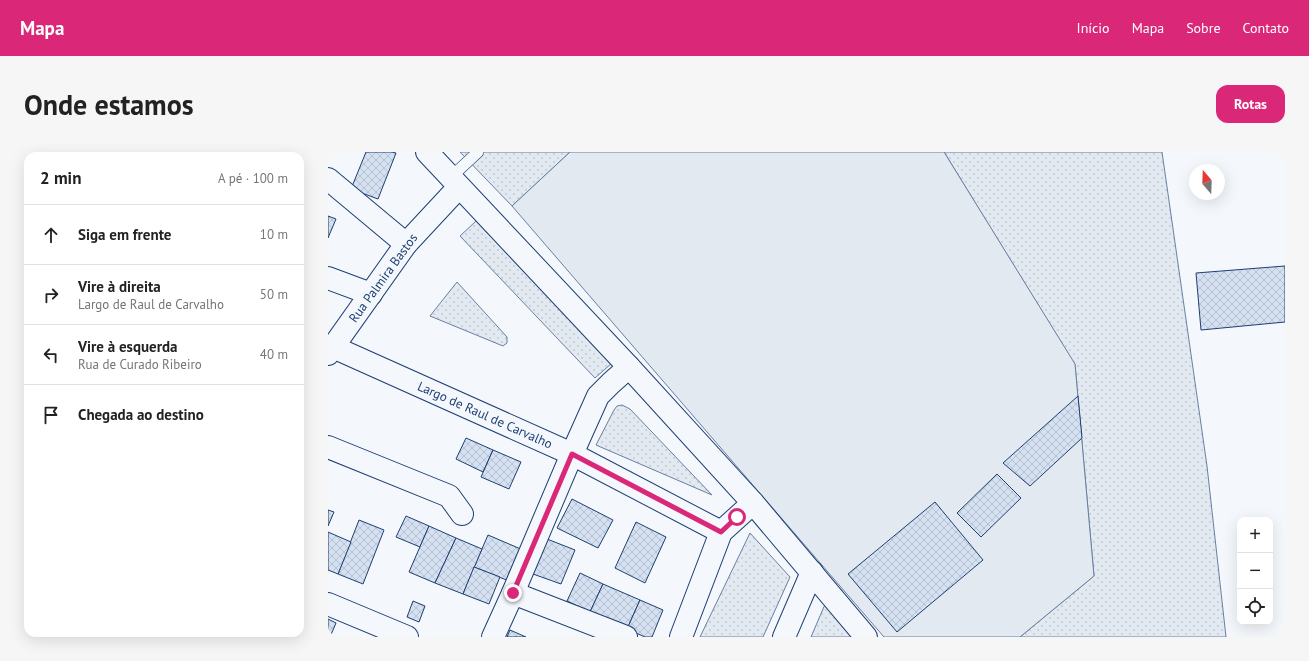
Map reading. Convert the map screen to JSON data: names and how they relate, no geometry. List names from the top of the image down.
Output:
{
  "streets": {
    "street": ["Rua Palmira Bastos", "Largo de Raul de Carvalho"]
  },
  "crossings": [
    ["Rua Palmira Bastos", "Largo de Raul de Carvalho"]
  ],
  "north": "top",
  "page": {
    "header": "Mapa",
    "nav": [
      "Início",
      "Mapa",
      "Sobre",
      "Contato"
    ],
    "buttons": "Rotas",
    "title": "Onde estamos",
    "heading": ["2 min", "A pé · 100 m"],
    "list": [
      ["Siga em frente", "10 m"],
      ["Vire à direita", "Largo de Raul de Carvalho", "50 m"],
      ["Vire à esquerda", "Rua de Curado Ribeiro", "40 m"],
      "Chegada ao destino"
    ],
    "map_buttons": ["+", "−"]
  }
}
